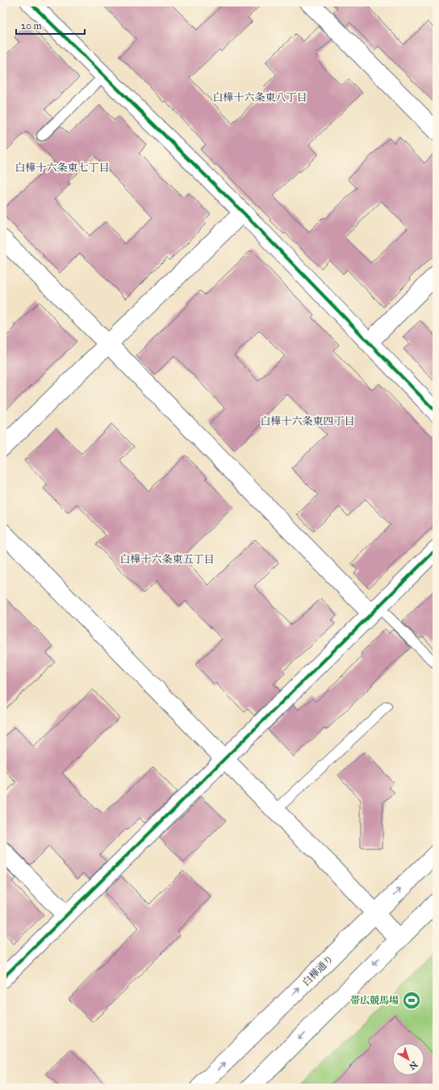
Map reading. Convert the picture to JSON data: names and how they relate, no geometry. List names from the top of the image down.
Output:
{
  "streets": {
    "street": ["白樺通り"]
  },
  "districts": [
    "白樺十六条東八丁目",
    "白樺十六条東七丁目",
    "白樺十六条東四丁目",
    "白樺十六条東五丁目"
  ],
  "places": {
    "sports": ["帯広競馬場"]
  },
  "scale_bar": "20 m",
  "north": "bottom right"
}
